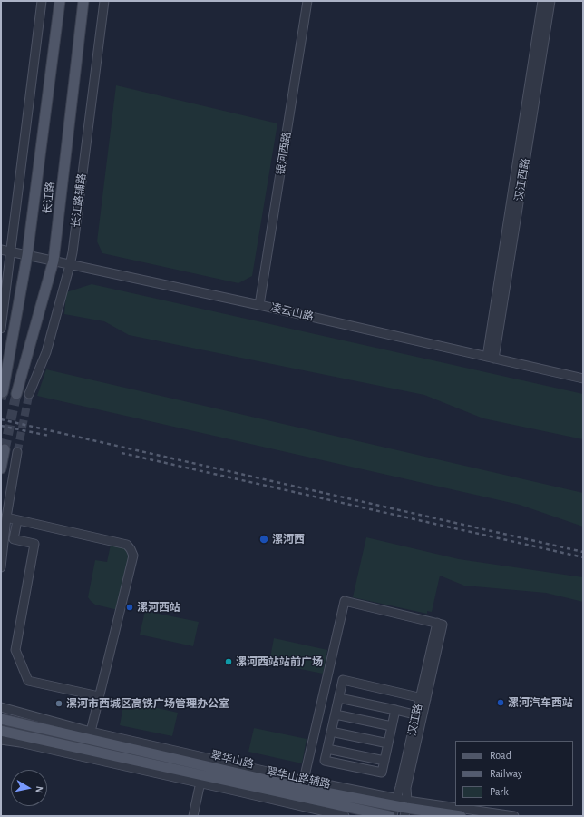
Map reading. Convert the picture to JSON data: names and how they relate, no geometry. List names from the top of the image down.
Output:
{
  "streets": {
    "main road": ["长江路", "翠华山路"],
    "street": [
      "银河西路",
      "汉江西路",
      "长江路辅路",
      "凌云山路",
      "汉江路",
      "翠华山路辅路"
    ]
  },
  "crossings": [
    ["银河西路", "凌云山路"],
    ["汉江西路", "凌云山路"],
    ["长江路", "凌云山路"],
    ["长江路辅路", "凌云山路"],
    ["汉江路", "翠华山路"],
    ["汉江路", "翠华山路辅路"],
    ["翠华山路", "翠华山路辅路"]
  ],
  "places": [
    "漯河西",
    "漯河西站",
    "漯河西站站前广场",
    "漯河汽车西站",
    "漯河市西城区高铁广场管理办公室"
  ],
  "legend": ["Road", "Railway", "Park"],
  "north": "right"
}
